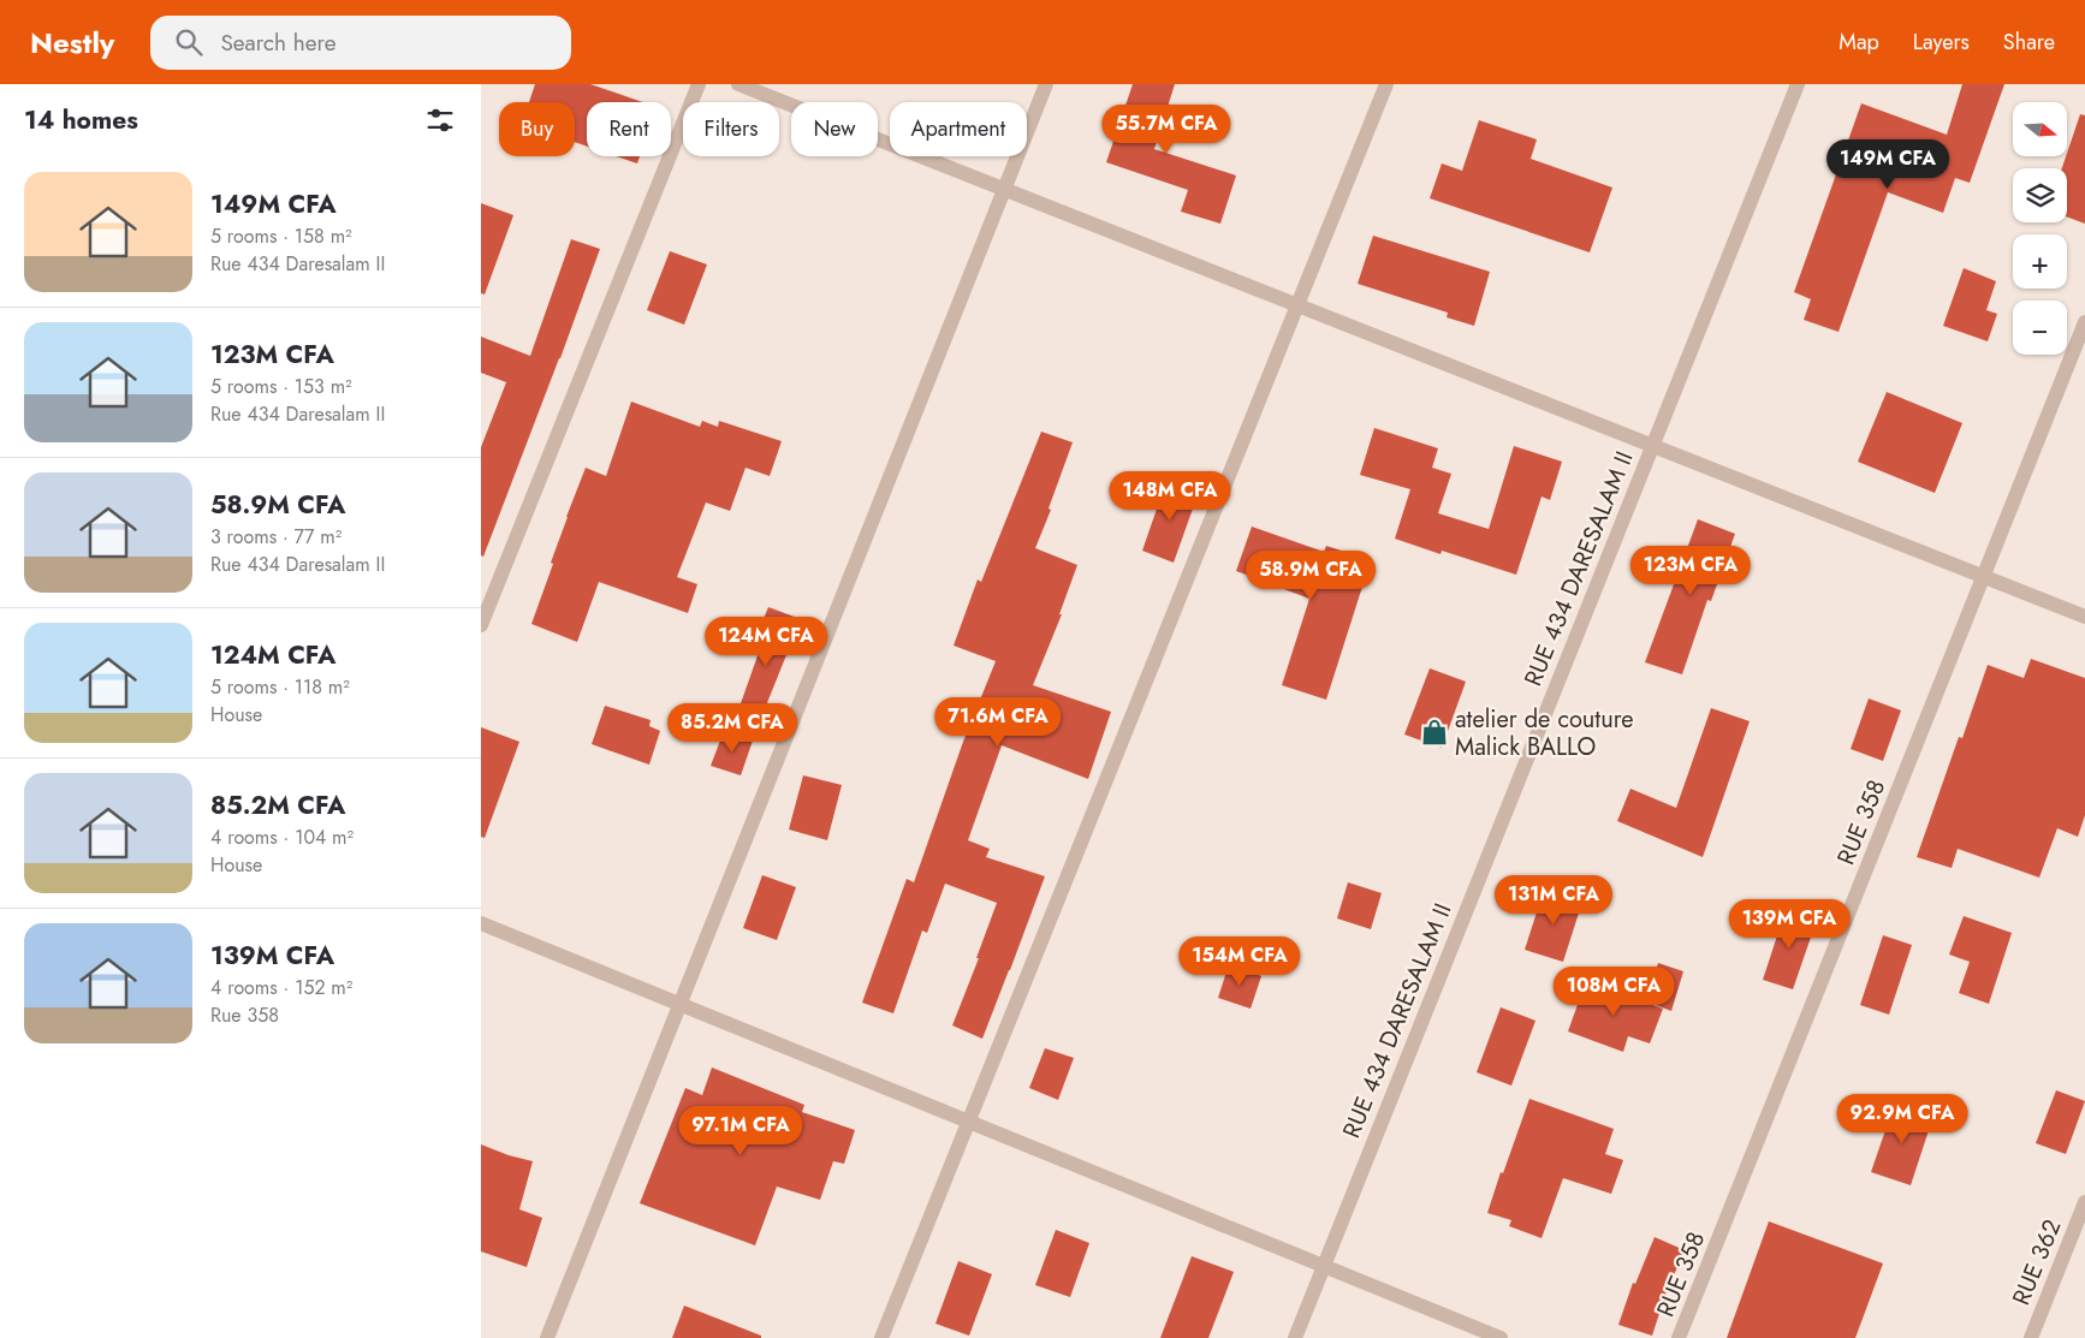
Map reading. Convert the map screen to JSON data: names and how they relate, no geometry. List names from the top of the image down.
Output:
{
  "streets": {
    "street": ["RUE 434 DARESALAM II", "RUE 358", "RUE 362"]
  },
  "places": {
    "shop": ["atelier de couture Malick BALLO"]
  },
  "north": "right",
  "page": {
    "header": "Nestly",
    "search": "Search here",
    "nav": ["Map", "Layers", "Share"],
    "heading": "14 homes",
    "map_buttons": ["+", "−"],
    "chip": [
      "Buy",
      "Rent",
      "Filters",
      "New",
      "Apartment"
    ],
    "price": [
      "55.7M CFA",
      "149M CFA",
      "148M CFA",
      "123M CFA",
      "58.9M CFA",
      "124M CFA",
      "71.6M CFA",
      "85.2M CFA",
      "131M CFA",
      "139M CFA",
      "154M CFA",
      "108M CFA",
      "92.9M CFA",
      "97.1M CFA"
    ],
    "list": [
      {
        "name": "149M CFA",
        "note": "5 rooms · 158 m² · Rue 434 Daresalam II"
      },
      {
        "name": "123M CFA",
        "note": "5 rooms · 153 m² · Rue 434 Daresalam II"
      },
      {
        "name": "58.9M CFA",
        "note": "3 rooms · 77 m² · Rue 434 Daresalam II"
      },
      {
        "name": "124M CFA",
        "note": "5 rooms · 118 m² · House"
      },
      {
        "name": "85.2M CFA",
        "note": "4 rooms · 104 m² · House"
      },
      {
        "name": "139M CFA",
        "note": "4 rooms · 152 m² · Rue 358"
      }
    ]
  }
}
